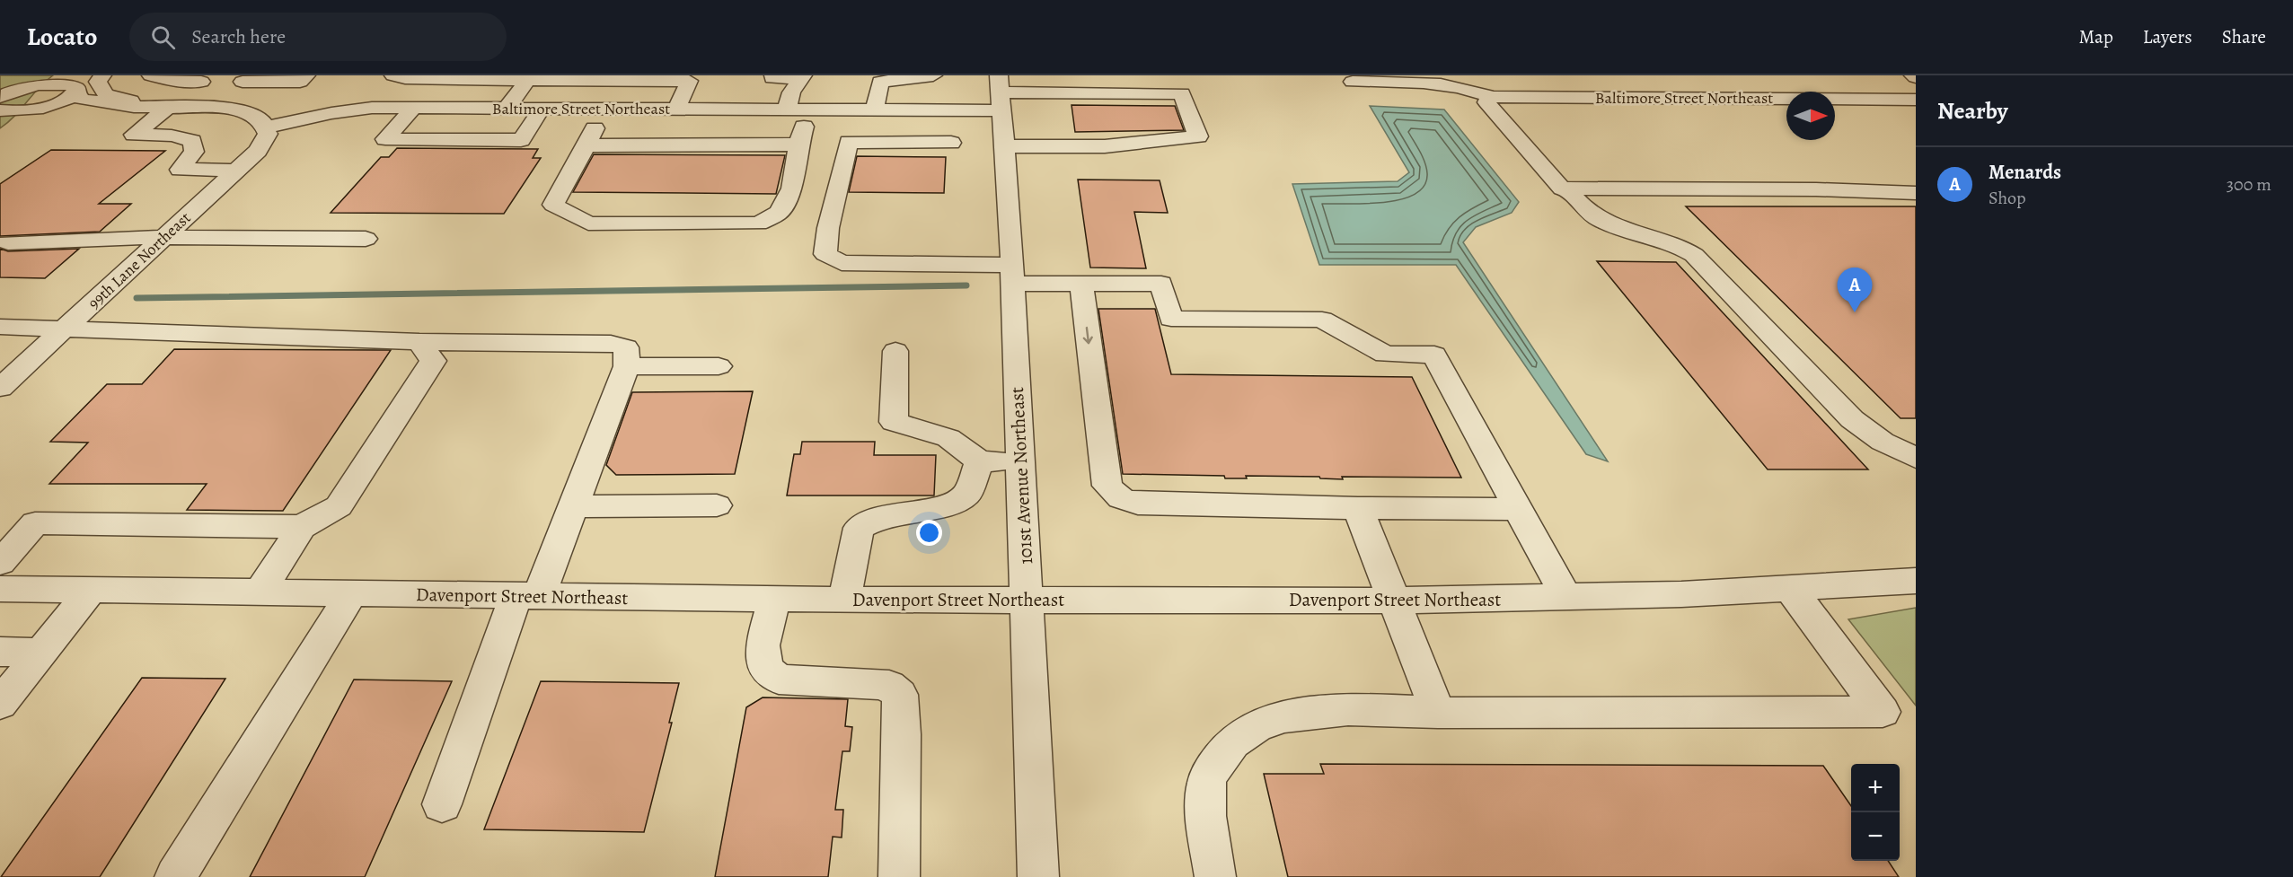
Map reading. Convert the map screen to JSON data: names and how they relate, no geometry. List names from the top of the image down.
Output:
{
  "streets": {
    "street": [
      "Baltimore Street Northeast",
      "99th Lane Northeast",
      "101st Avenue Northeast",
      "Davenport Street Northeast"
    ]
  },
  "crossings": [
    ["Baltimore Street Northeast", "99th Lane Northeast"],
    ["Baltimore Street Northeast", "101st Avenue Northeast"],
    ["101st Avenue Northeast", "Davenport Street Northeast"]
  ],
  "north": "right",
  "page": {
    "header": "Locato",
    "search": "Search here",
    "nav": ["Map", "Layers", "Share"],
    "heading": "Nearby",
    "list": [
      {
        "mark": "A",
        "name": "Menards",
        "note": "Shop",
        "value": "300 m"
      }
    ],
    "pins": "A",
    "map_buttons": ["+", "−"]
  }
}
